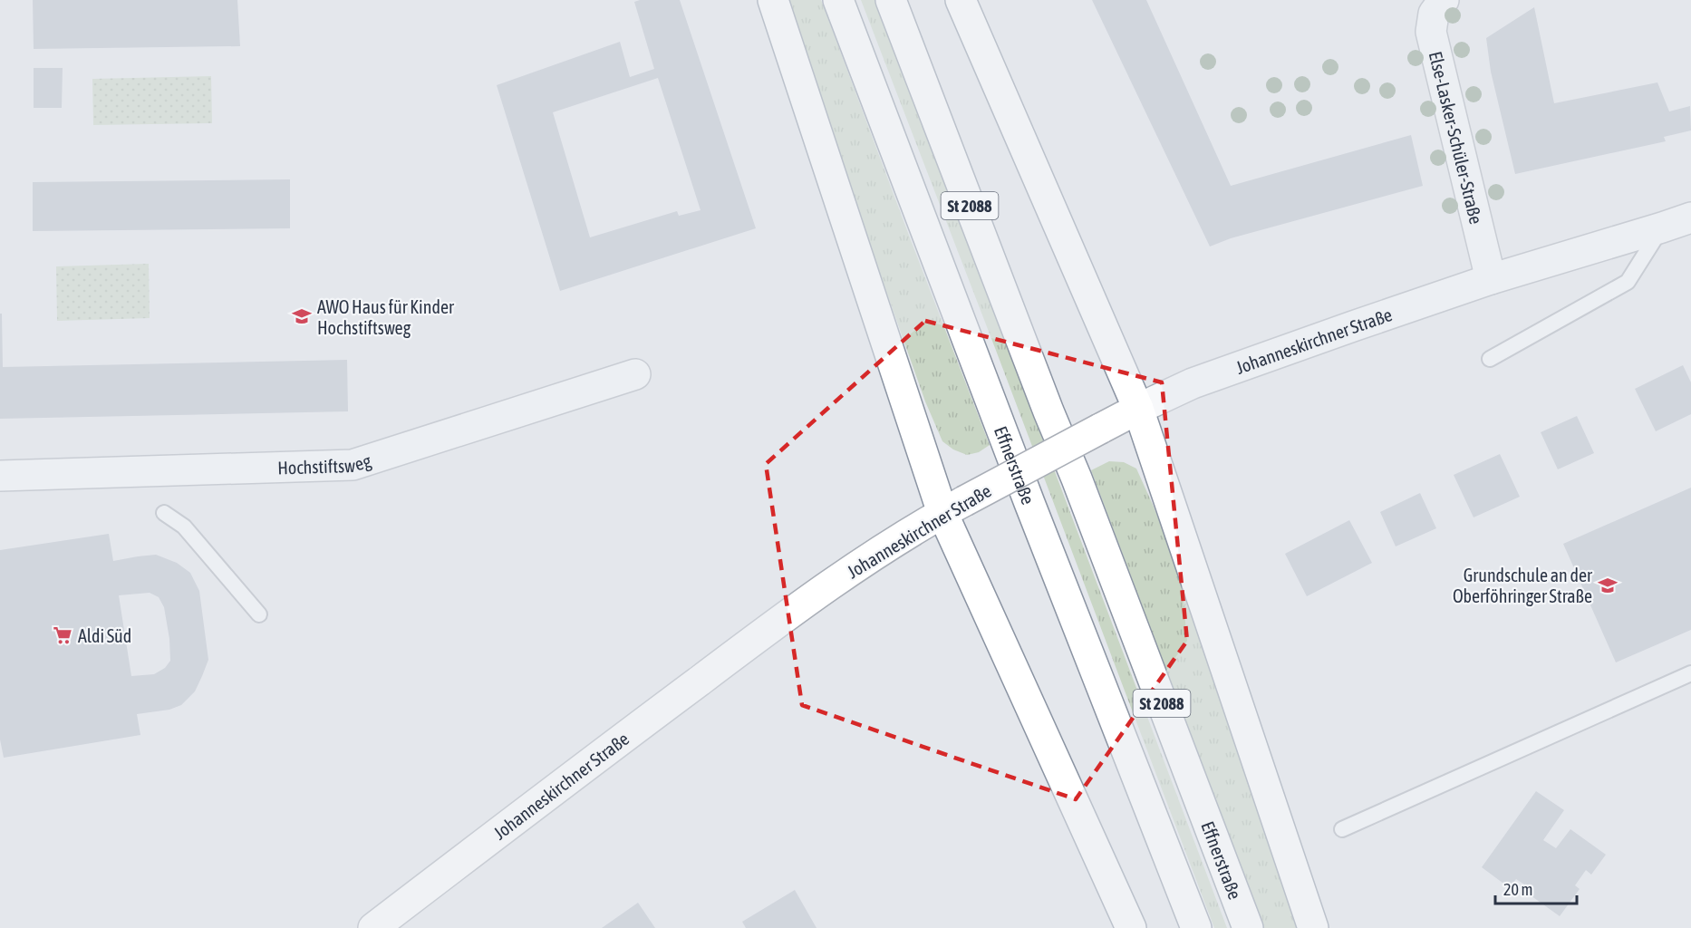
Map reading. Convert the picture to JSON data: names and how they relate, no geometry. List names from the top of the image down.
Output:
{
  "streets": {
    "main road": ["St 2088", "Johanneskirchner Straße", "Effnerstraße"],
    "street": ["Else-Lasker-Schüler-Straße", "Hochstiftsweg"]
  },
  "crossings": [
    ["Else-Lasker-Schüler-Straße", "Johanneskirchner Straße"]
  ],
  "places": {
    "school or university": ["AWO Haus für Kinder Hochstiftsweg", "Grundschule an der Oberföhringer Straße"],
    "supermarket": ["Aldi Süd"]
  },
  "scale_bar": "20 m"
}
